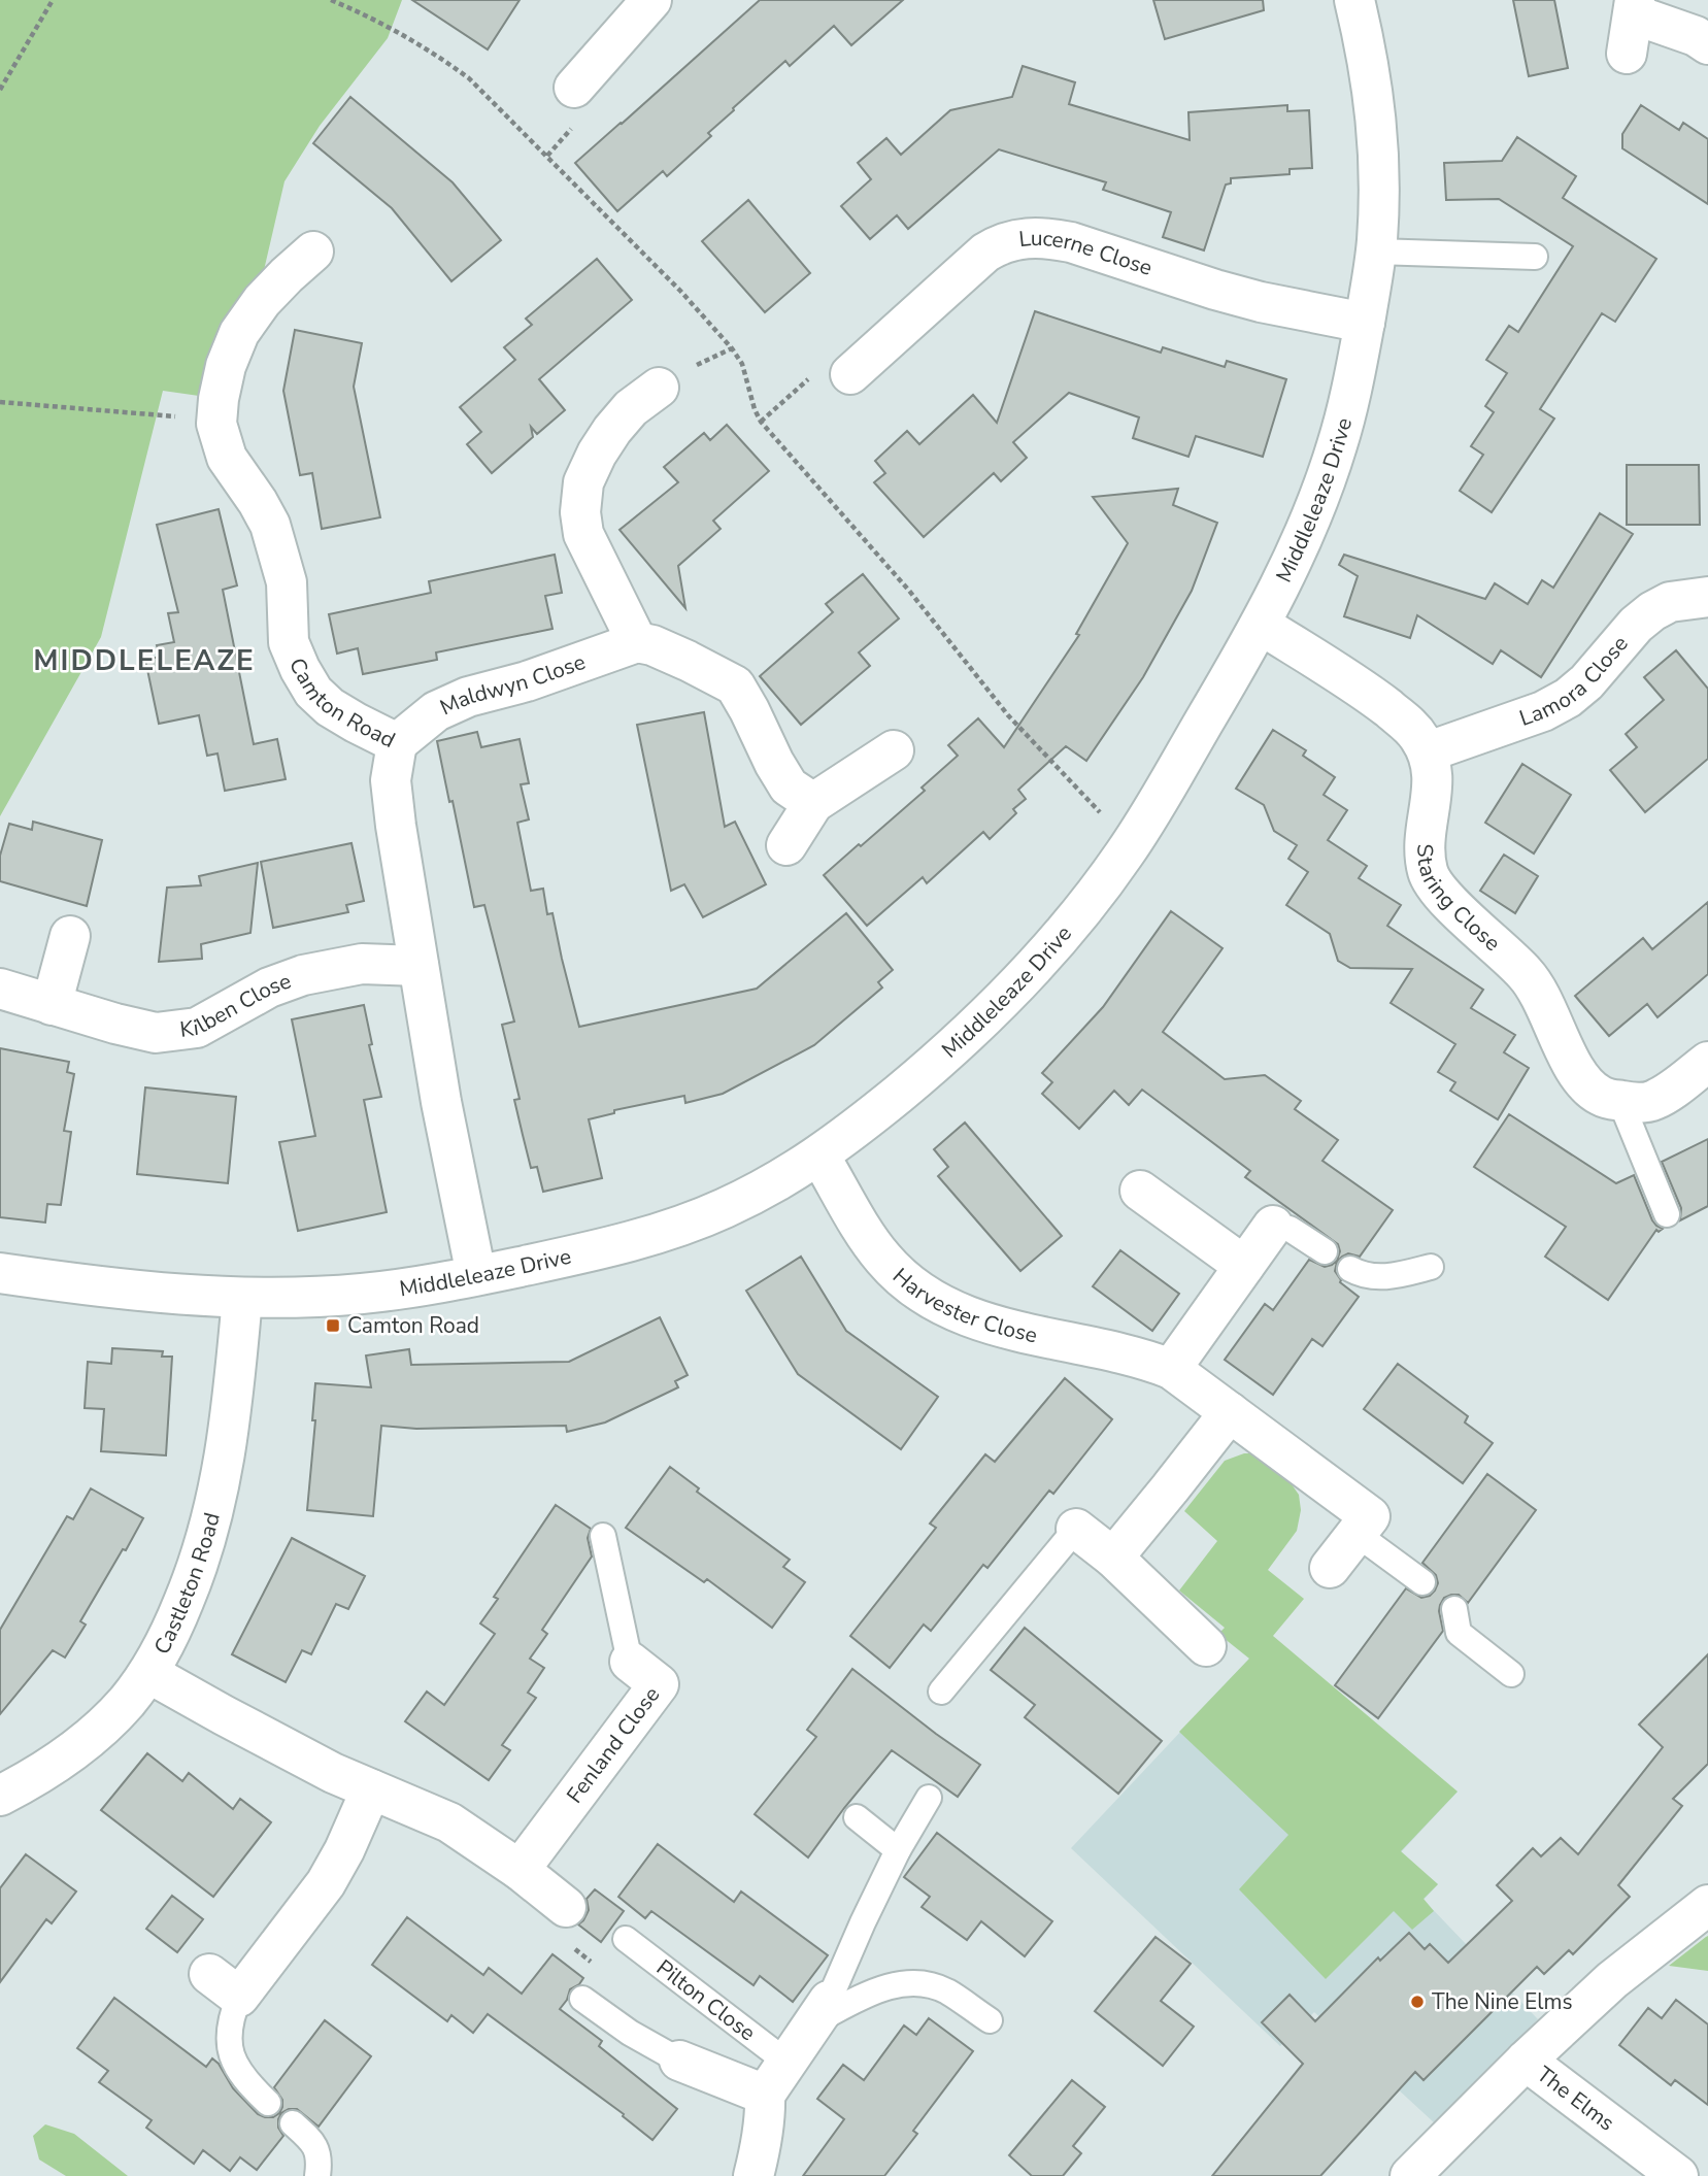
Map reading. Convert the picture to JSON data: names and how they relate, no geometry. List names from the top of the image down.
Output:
{
  "streets": {
    "street": [
      "Lucerne Close",
      "Middleleaze Drive",
      "Lamora Close",
      "Maldwyn Close",
      "Camton Road",
      "Staring Close",
      "Kilben Close",
      "Harvester Close",
      "Castleton Road",
      "Fenland Close",
      "The Elms"
    ],
    "lane": ["Pilton Close"]
  },
  "crossings": [
    ["Lucerne Close", "Middleleaze Drive"],
    ["Middleleaze Drive", "Camton Road"],
    ["Middleleaze Drive", "Harvester Close"],
    ["Middleleaze Drive", "Castleton Road"],
    ["Lamora Close", "Staring Close"],
    ["Maldwyn Close", "Camton Road"],
    ["Camton Road", "Kilben Close"]
  ],
  "districts": ["MIDDLELEAZE"],
  "places": {
    "transit": ["Camton Road"],
    "other": ["The Nine Elms"]
  }
}
